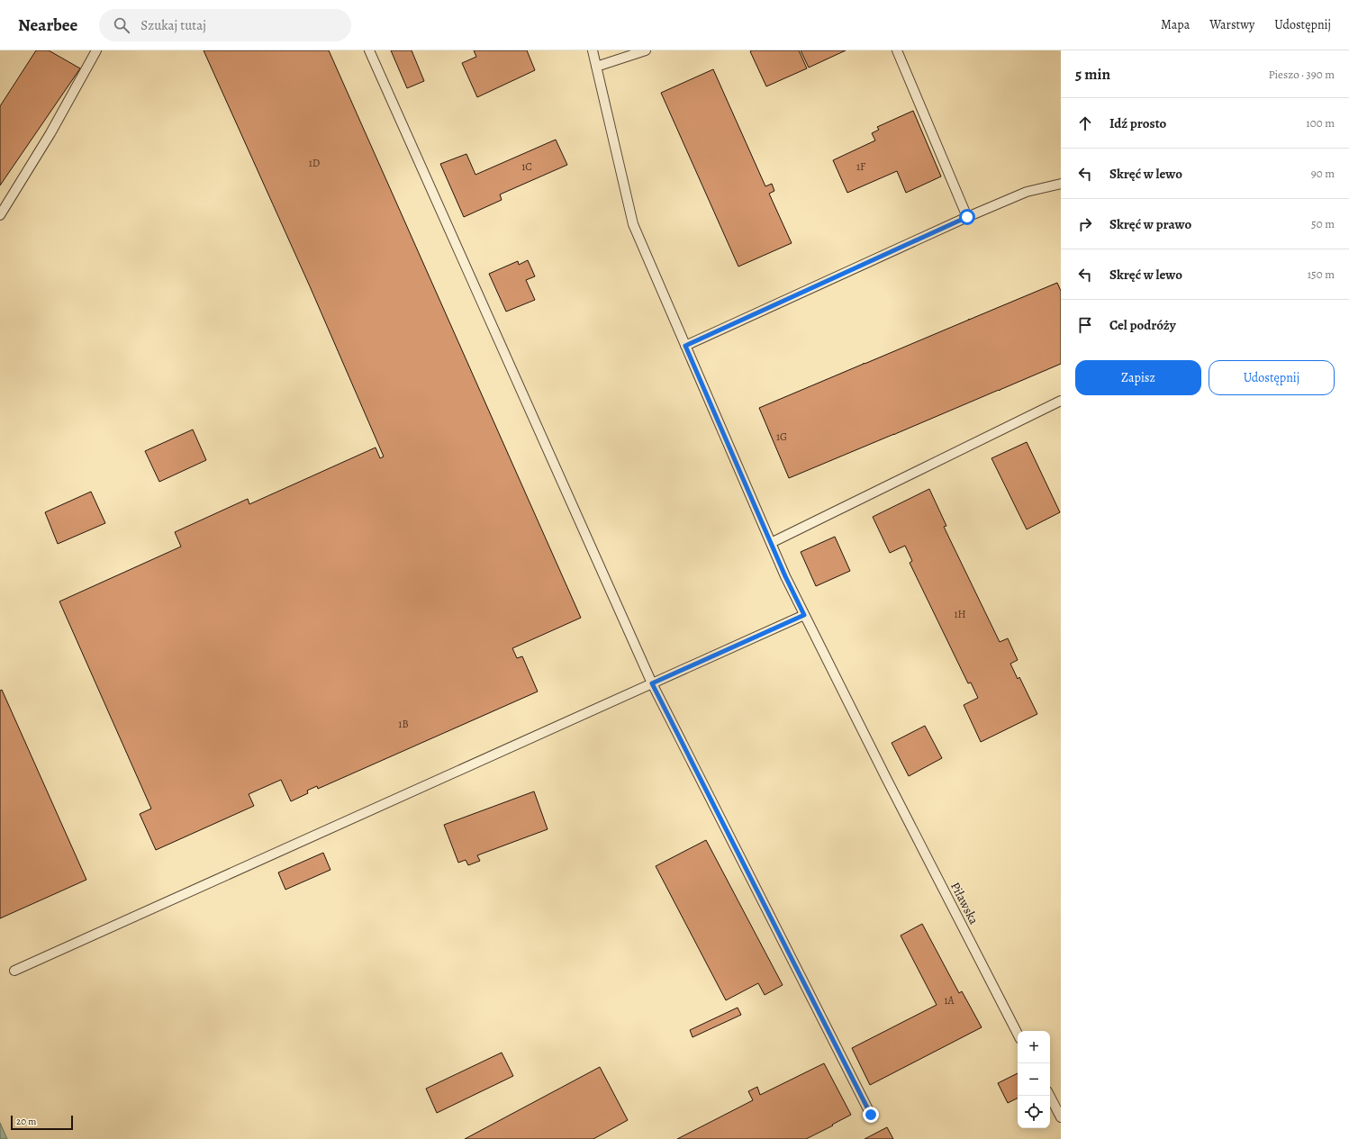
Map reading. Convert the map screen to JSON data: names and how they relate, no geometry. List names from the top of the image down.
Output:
{
  "streets": {
    "lane": ["Piławska"]
  },
  "house_numbers": [
    "1D",
    "1C",
    "1F",
    "1G",
    "1H",
    "1B",
    "1A"
  ],
  "scale_bar": "20 m",
  "page": {
    "header": "Nearbee",
    "search": "Szukaj tutaj",
    "nav": ["Mapa", "Warstwy", "Udostępnij"],
    "heading": ["5 min", "Pieszo · 390 m"],
    "list": [
      ["Idź prosto", "100 m"],
      ["Skręć w lewo", "90 m"],
      ["Skręć w prawo", "50 m"],
      ["Skręć w lewo", "150 m"],
      "Cel podróży"
    ],
    "buttons": ["Zapisz", "Udostępnij"],
    "map_buttons": ["+", "−"],
    "scale": "20 m"
  }
}
